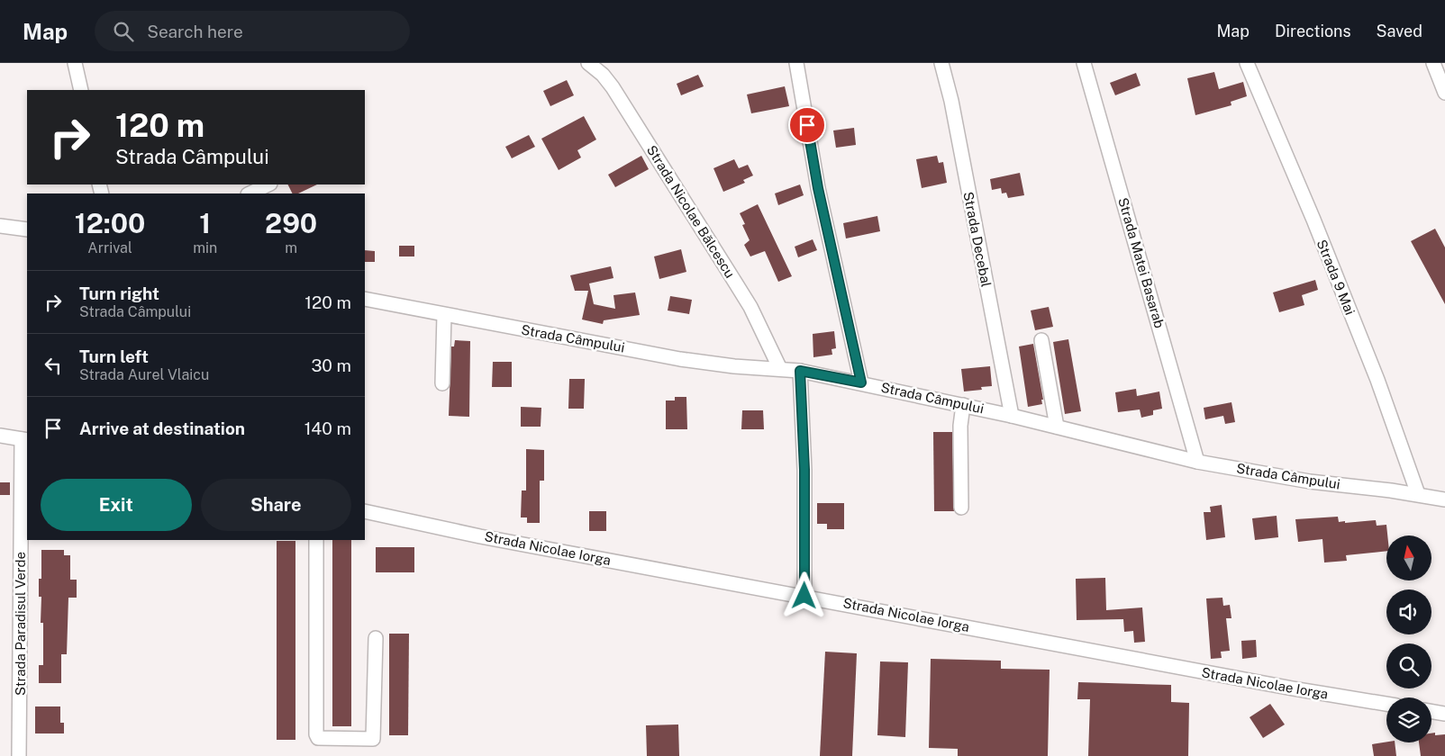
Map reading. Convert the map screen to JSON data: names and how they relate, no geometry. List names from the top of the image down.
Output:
{
  "streets": {
    "street": [
      "Strada Nicolae Bălcescu",
      "Strada Decebal",
      "Strada Matei Basarab",
      "Strada 9 Mai",
      "Strada Câmpului",
      "Strada Nicolae Iorga",
      "Strada Paradisul Verde"
    ]
  },
  "crossings": [
    ["Strada Nicolae Bălcescu", "Strada Câmpului"],
    ["Strada Decebal", "Strada Câmpului"],
    ["Strada Matei Basarab", "Strada Câmpului"],
    ["Strada 9 Mai", "Strada Câmpului"]
  ],
  "north": "top",
  "page": {
    "header": "Map",
    "search": "Search here",
    "nav": ["Map", "Directions", "Saved"],
    "turn": ["120 m", "Strada Câmpului"],
    "eta": [
      "12:00",
      "Arrival",
      "1",
      "min",
      "290",
      "m"
    ],
    "list": [
      {
        "name": "Turn right",
        "note": "Strada Câmpului",
        "value": "120 m"
      },
      {
        "name": "Turn left",
        "note": "Strada Aurel Vlaicu",
        "value": "30 m"
      },
      {
        "name": "Arrive at destination",
        "value": "140 m"
      }
    ],
    "buttons": ["Exit", "Share"]
  }
}
